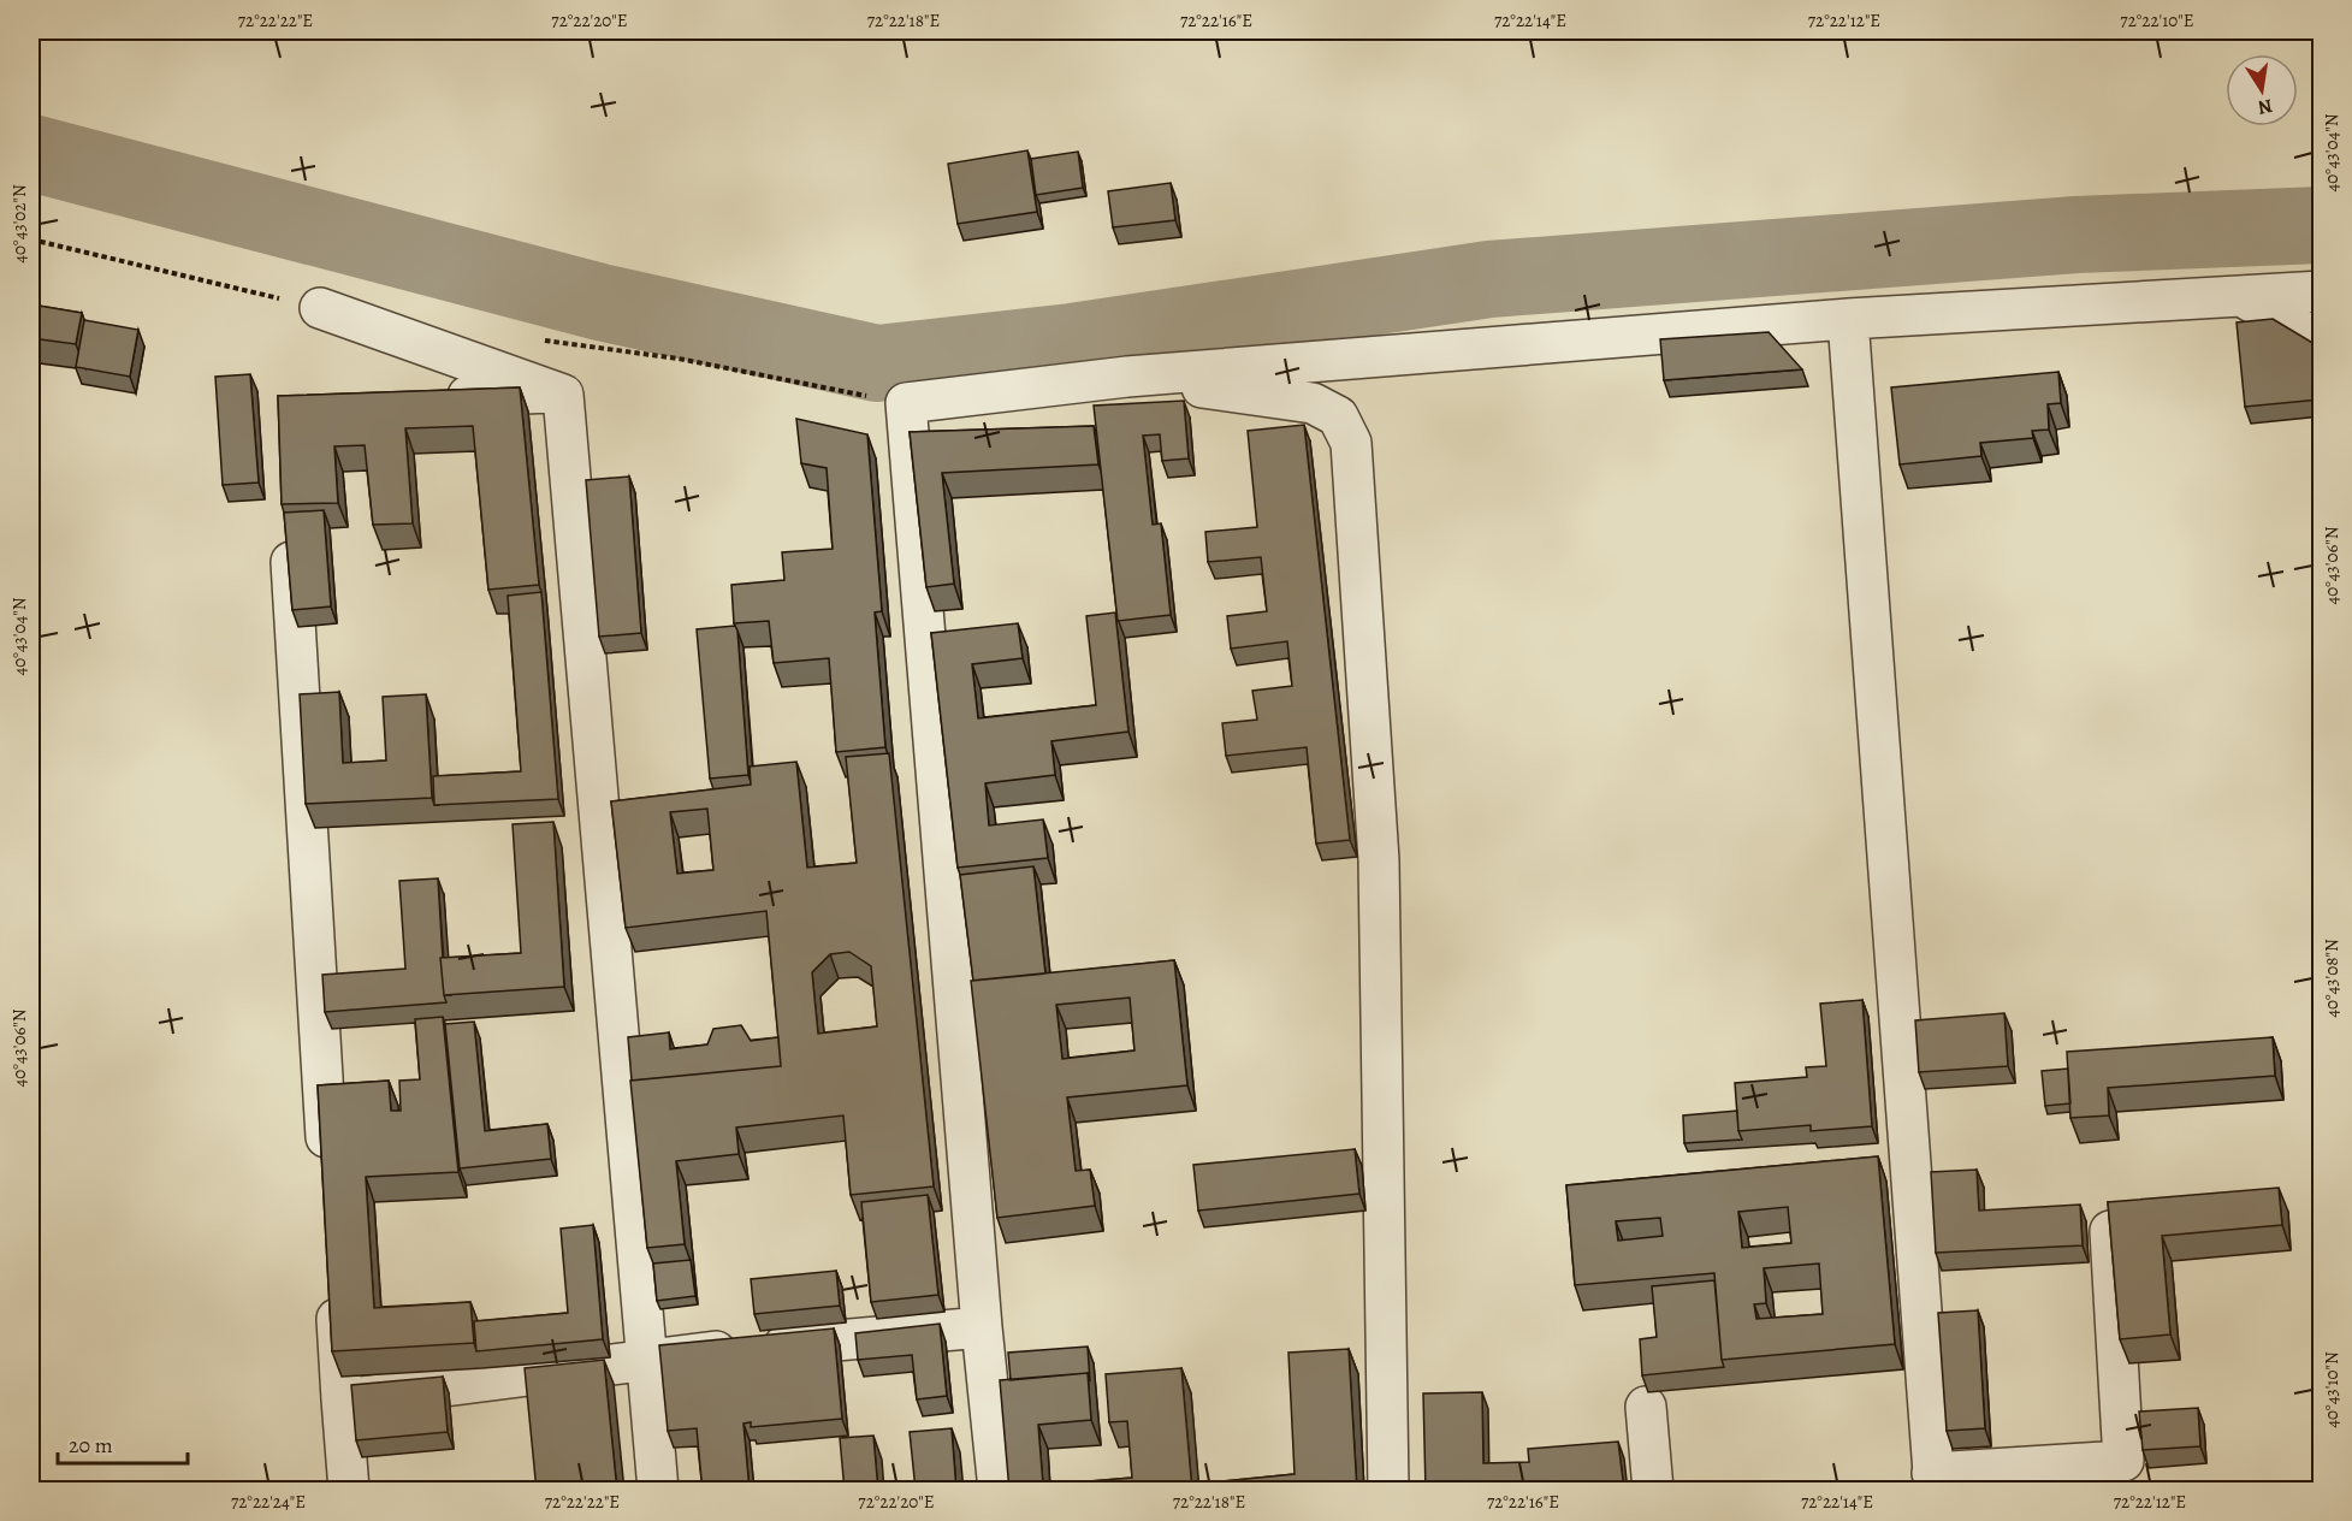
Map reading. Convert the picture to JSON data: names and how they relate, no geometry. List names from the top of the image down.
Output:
{
  "scale_bar": "20 m",
  "north": "bottom",
  "coordinates": [
    "72°22'22\"E",
    "72°22'20\"E",
    "72°22'18\"E",
    "72°22'16\"E",
    "72°22'14\"E",
    "72°22'12\"E",
    "72°22'10\"E",
    "40°43'04\"N",
    "40°43'02\"N",
    "40°43'06\"N",
    "40°43'08\"N",
    "40°43'10\"N",
    "72°22'24\"E"
  ]
}
